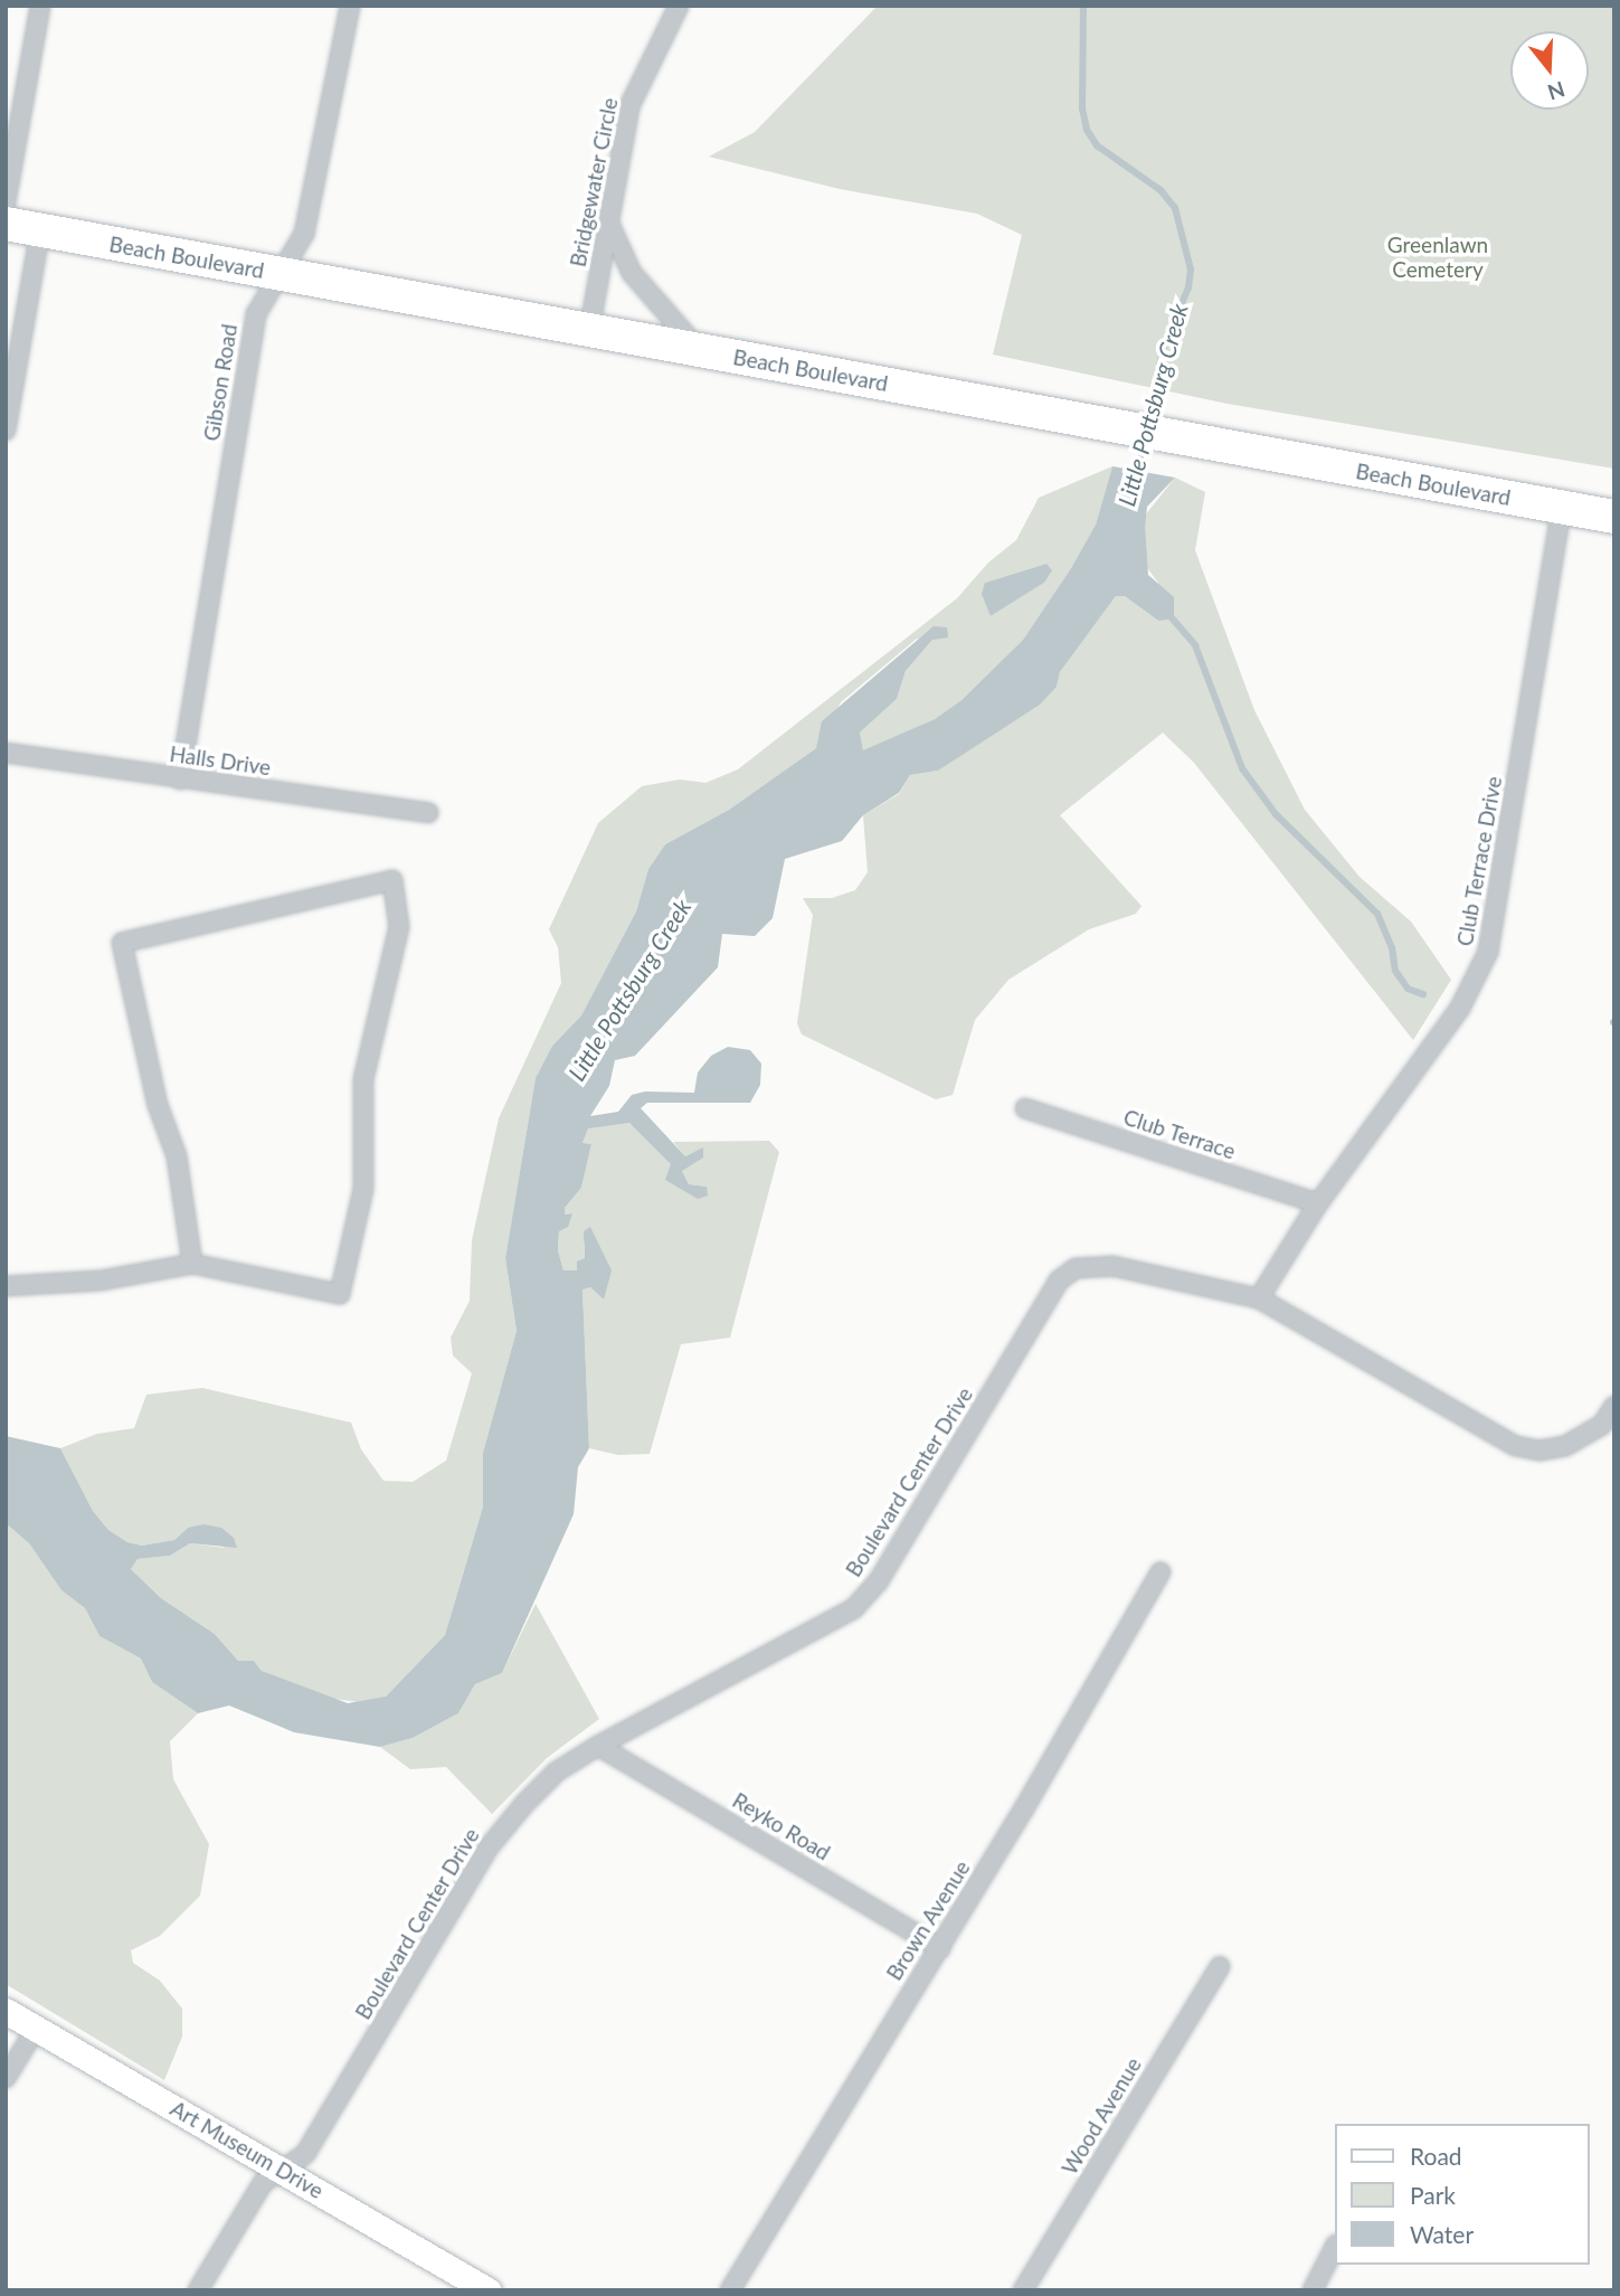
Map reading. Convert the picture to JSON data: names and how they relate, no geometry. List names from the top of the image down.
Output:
{
  "streets": {
    "highway": ["Beach Boulevard"],
    "street": [
      "Bridgewater Circle",
      "Gibson Road",
      "Halls Drive",
      "Club Terrace Drive",
      "Club Terrace",
      "Boulevard Center Drive",
      "Reyko Road",
      "Brown Avenue",
      "Wood Avenue",
      "Art Museum Drive"
    ]
  },
  "crossings": [
    ["Bridgewater Circle", "Beach Boulevard"],
    ["Beach Boulevard", "Gibson Road"],
    ["Beach Boulevard", "Club Terrace Drive"],
    ["Gibson Road", "Halls Drive"],
    ["Club Terrace Drive", "Club Terrace"],
    ["Club Terrace Drive", "Boulevard Center Drive"],
    ["Boulevard Center Drive", "Reyko Road"],
    ["Boulevard Center Drive", "Art Museum Drive"],
    ["Reyko Road", "Brown Avenue"]
  ],
  "water": ["Little Pottsburg Creek"],
  "parks": ["Greenlawn Cemetery"],
  "legend": ["Road", "Park", "Water"],
  "north": "bottom"
}
